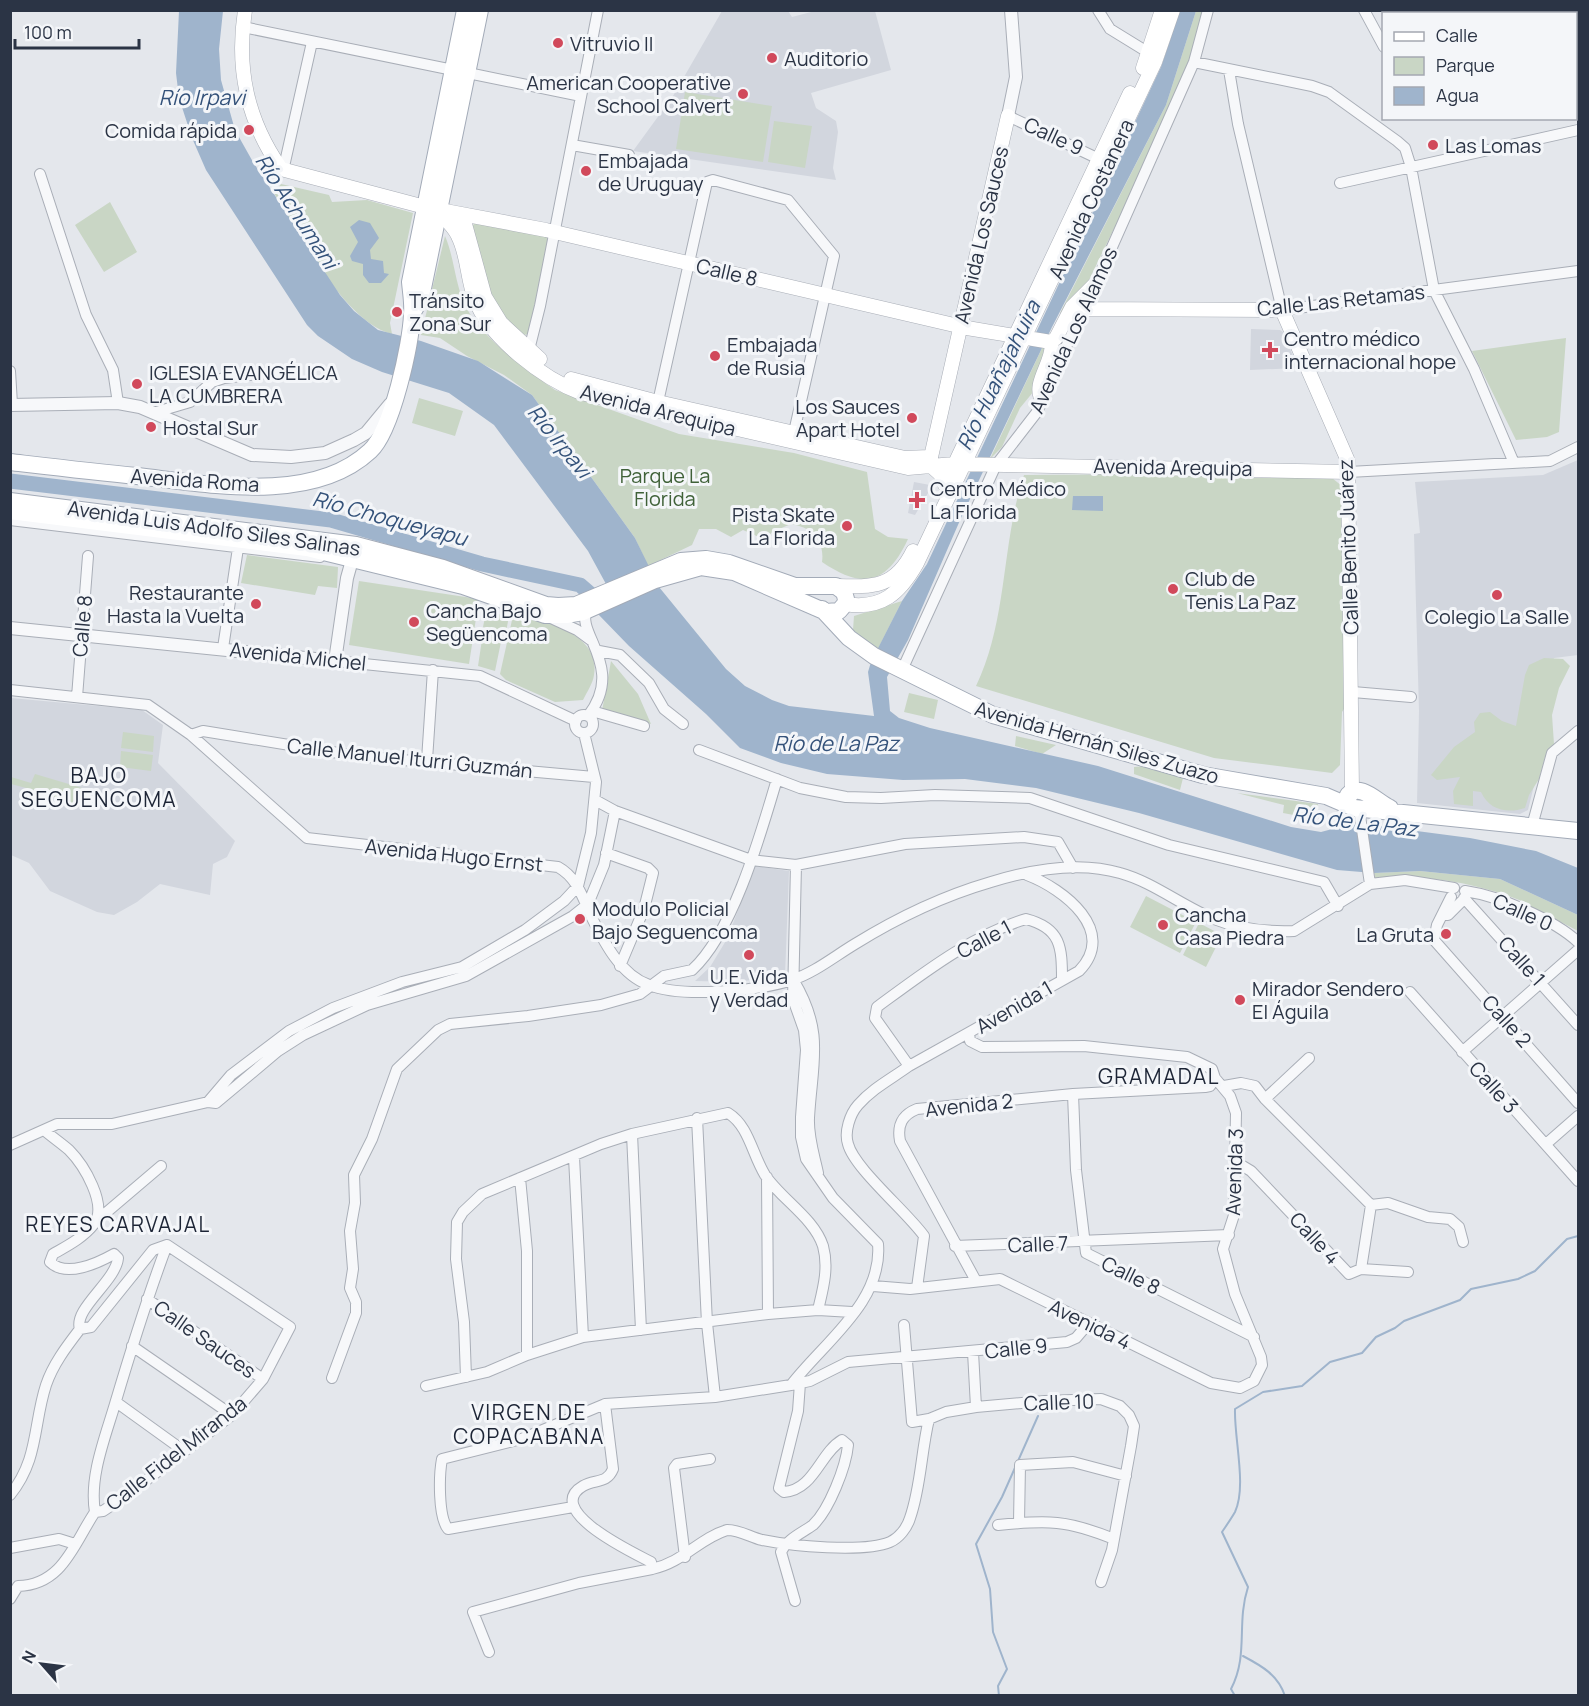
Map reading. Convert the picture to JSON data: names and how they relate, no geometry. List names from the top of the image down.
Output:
{
  "streets": {
    "main road": [
      "Avenida Costanera",
      "Avenida Los Sauces",
      "Calle 8",
      "Calle Las Retamas",
      "Avenida Arequipa",
      "Avenida Roma",
      "Avenida Luis Adolfo Siles Salinas",
      "Calle Benito Juárez",
      "Avenida Hernán Siles Zuazo"
    ],
    "street": [
      "Calle 9",
      "Avenida Los Alamos",
      "Avenida Michel",
      "Calle Manuel Iturri Guzmán",
      "Avenida Hugo Ernst",
      "Calle 0",
      "Calle 1",
      "Avenida 1",
      "Calle 2",
      "Calle 3",
      "Avenida 2",
      "Avenida 3",
      "Calle 4",
      "Calle 7",
      "Avenida 4",
      "Calle Sauces",
      "Calle 10",
      "Calle Fidel Miranda"
    ]
  },
  "crossings": [
    ["Calle 9", "Avenida Costanera"],
    ["Calle 9", "Avenida Los Sauces"],
    ["Calle 9", "Avenida 4"],
    ["Avenida Costanera", "Calle 8"],
    ["Avenida Costanera", "Avenida Arequipa"],
    ["Avenida Costanera", "Avenida Luis Adolfo Siles Salinas"],
    ["Avenida Costanera", "Avenida Hernán Siles Zuazo"],
    ["Avenida Los Sauces", "Calle 8"],
    ["Avenida Los Sauces", "Avenida Arequipa"],
    ["Calle 8", "Avenida Arequipa"],
    ["Calle 8", "Avenida Roma"],
    ["Calle 8", "Avenida Michel"],
    ["Calle 8", "Avenida Hugo Ernst"],
    ["Calle 8", "Avenida 2"],
    ["Calle 8", "Avenida 3"],
    ["Calle 8", "Calle 7"],
    ["Calle 8", "Avenida 4"],
    ["Calle Las Retamas", "Avenida Los Alamos"],
    ["Calle Las Retamas", "Calle Benito Juárez"],
    ["Avenida Los Alamos", "Avenida Arequipa"],
    ["Avenida Los Alamos", "Avenida Hernán Siles Zuazo"],
    ["Avenida Arequipa", "Avenida Roma"],
    ["Avenida Arequipa", "Calle Benito Juárez"],
    ["Avenida Luis Adolfo Siles Salinas", "Avenida Hernán Siles Zuazo"],
    ["Calle Benito Juárez", "Avenida Hernán Siles Zuazo"],
    ["Calle Manuel Iturri Guzmán", "Avenida Hugo Ernst"],
    ["Avenida Hugo Ernst", "Calle 0"],
    ["Avenida Hugo Ernst", "Avenida 1"],
    ["Calle 0", "Calle 1"],
    ["Calle 0", "Calle 2"],
    ["Calle 1", "Avenida 1"],
    ["Calle 1", "Calle 2"],
    ["Avenida 1", "Avenida 2"],
    ["Avenida 1", "Avenida 3"],
    ["Avenida 2", "Avenida 3"],
    ["Avenida 2", "Calle 7"],
    ["Avenida 2", "Avenida 4"],
    ["Avenida 3", "Calle 4"],
    ["Avenida 3", "Calle 7"],
    ["Avenida 3", "Avenida 4"],
    ["Calle Sauces", "Calle Fidel Miranda"]
  ],
  "districts": [
    "BAJO SEGUENCOMA",
    "GRAMADAL",
    "REYES CARVAJAL",
    "VIRGEN DE COPACABANA"
  ],
  "water": [
    "Río Irpavi",
    "Río Achumani",
    "Río Huañajahuira",
    "Río Choqueyapu",
    "Río de La Paz"
  ],
  "parks": ["Parque La Florida"],
  "places": {
    "other": [
      "Vitruvio II",
      "Auditorio",
      "American Cooperative School Calvert",
      "Comida rápida",
      "Las Lomas",
      "Embajada de Uruguay",
      "Tránsito Zona Sur",
      "Embajada de Rusia",
      "IGLESIA EVANGÉLICA LA CUMBRERA",
      "Los Sauces Apart Hotel",
      "Hostal Sur",
      "Pista Skate La Florida",
      "Club de Tenis La Paz",
      "Colegio La Salle",
      "Restaurante Hasta la Vuelta",
      "Cancha Bajo Següencoma",
      "Modulo Policial Bajo Seguencoma",
      "Cancha Casa Piedra",
      "La Gruta",
      "U.E. Vida y Verdad",
      "Mirador Sendero El Águila"
    ],
    "health": ["Centro médico internacional hope", "Centro Médico La Florida"]
  },
  "legend": ["Calle", "Parque", "Agua"],
  "scale_bar": "100 m",
  "north": "top left"
}
